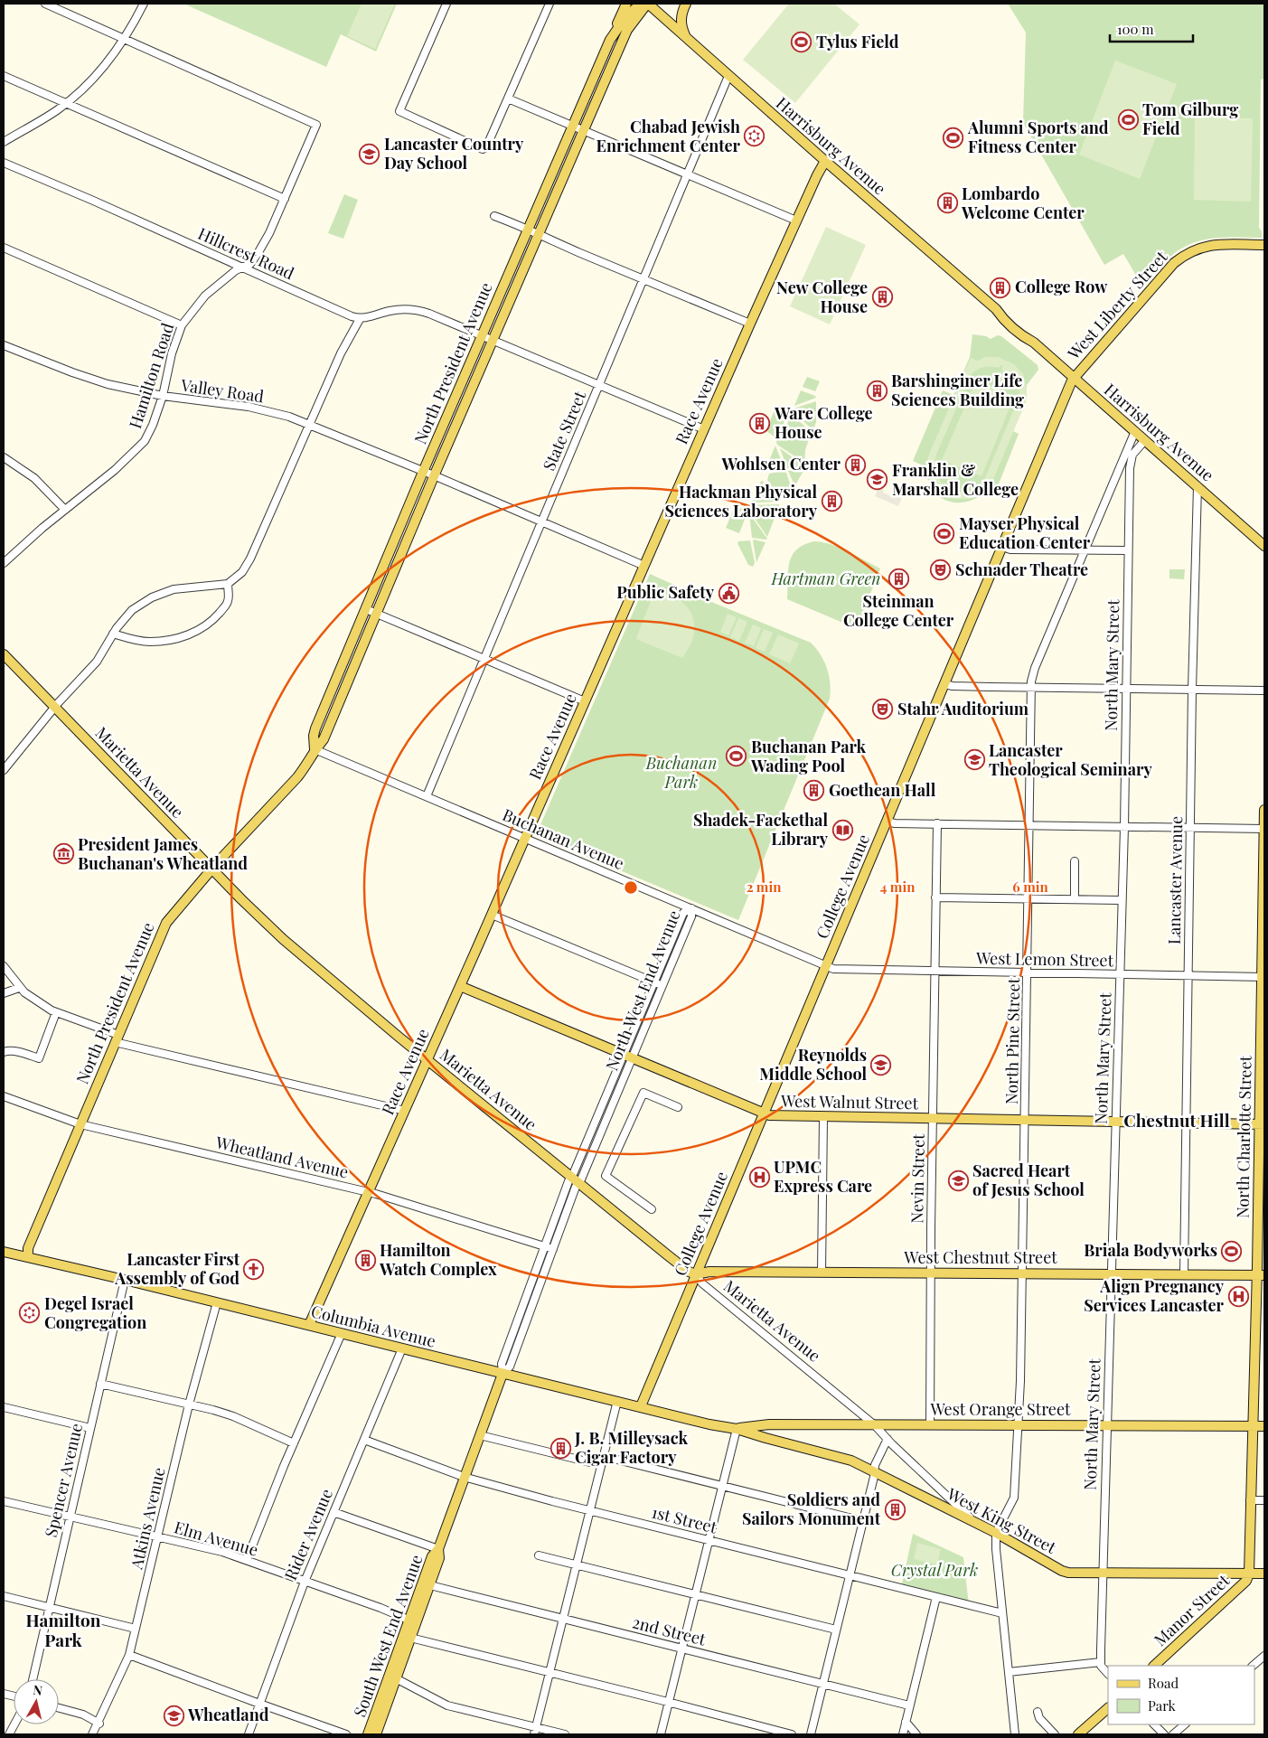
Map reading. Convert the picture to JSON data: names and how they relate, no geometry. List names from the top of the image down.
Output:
{
  "streets": {
    "main road": [
      "Harrisburg Avenue",
      "West Liberty Street",
      "North President Avenue",
      "Race Avenue",
      "Marietta Avenue",
      "College Avenue",
      "West Walnut Street",
      "North Charlotte Street",
      "West Chestnut Street",
      "Columbia Avenue",
      "West Orange Street",
      "West King Street",
      "Manor Street",
      "South West End Avenue"
    ],
    "street": [
      "Hillcrest Road",
      "Hamilton Road",
      "Valley Road",
      "State Street",
      "North Mary Street",
      "Buchanan Avenue",
      "Lancaster Avenue",
      "West Lemon Street",
      "North West End Avenue",
      "North Pine Street",
      "Wheatland Avenue",
      "Nevin Street",
      "Spencer Avenue",
      "Atkins Avenue",
      "1st Street",
      "Rider Avenue",
      "Elm Avenue",
      "2nd Street"
    ]
  },
  "crossings": [
    ["Harrisburg Avenue", "West Liberty Street"],
    ["Harrisburg Avenue", "North President Avenue"],
    ["Harrisburg Avenue", "Race Avenue"],
    ["Harrisburg Avenue", "State Street"],
    ["Harrisburg Avenue", "North Mary Street"],
    ["Harrisburg Avenue", "Lancaster Avenue"],
    ["Harrisburg Avenue", "College Avenue"],
    ["Harrisburg Avenue", "North Pine Street"],
    ["Hillcrest Road", "Hamilton Road"],
    ["West Liberty Street", "College Avenue"],
    ["North President Avenue", "Valley Road"],
    ["North President Avenue", "Marietta Avenue"],
    ["North President Avenue", "Buchanan Avenue"],
    ["North President Avenue", "Wheatland Avenue"],
    ["North President Avenue", "Columbia Avenue"],
    ["Hamilton Road", "Valley Road"],
    ["Valley Road", "Race Avenue"],
    ["Valley Road", "State Street"],
    ["Race Avenue", "Marietta Avenue"],
    ["Race Avenue", "Buchanan Avenue"],
    ["Race Avenue", "West Walnut Street"],
    ["Race Avenue", "Wheatland Avenue"],
    ["Race Avenue", "Columbia Avenue"],
    ["State Street", "Buchanan Avenue"],
    ["North Mary Street", "West Lemon Street"],
    ["North Mary Street", "West Walnut Street"],
    ["North Mary Street", "West Chestnut Street"],
    ["North Mary Street", "West Orange Street"],
    ["North Mary Street", "West King Street"],
    ["Marietta Avenue", "College Avenue"],
    ["Marietta Avenue", "North West End Avenue"],
    ["Marietta Avenue", "West Chestnut Street"],
    ["Marietta Avenue", "West Orange Street"],
    ["Marietta Avenue", "West King Street"],
    ["Buchanan Avenue", "College Avenue"],
    ["Buchanan Avenue", "West Lemon Street"],
    ["Buchanan Avenue", "North West End Avenue"],
    ["Lancaster Avenue", "West Lemon Street"],
    ["Lancaster Avenue", "West Walnut Street"],
    ["Lancaster Avenue", "West Chestnut Street"],
    ["College Avenue", "West Lemon Street"],
    ["College Avenue", "West Walnut Street"],
    ["College Avenue", "West Chestnut Street"],
    ["College Avenue", "Columbia Avenue"],
    ["West Lemon Street", "North Pine Street"],
    ["West Lemon Street", "North Charlotte Street"],
    ["West Lemon Street", "Nevin Street"],
    ["North West End Avenue", "West Walnut Street"],
    ["North West End Avenue", "Wheatland Avenue"],
    ["North West End Avenue", "Columbia Avenue"],
    ["North West End Avenue", "South West End Avenue"],
    ["North Pine Street", "West Walnut Street"],
    ["North Pine Street", "West Chestnut Street"],
    ["North Pine Street", "West Orange Street"],
    ["North Pine Street", "West King Street"],
    ["West Walnut Street", "North Charlotte Street"],
    ["West Walnut Street", "Nevin Street"],
    ["North Charlotte Street", "West Chestnut Street"],
    ["North Charlotte Street", "West Orange Street"],
    ["North Charlotte Street", "West King Street"],
    ["North Charlotte Street", "Manor Street"],
    ["Nevin Street", "West Chestnut Street"],
    ["Nevin Street", "West Orange Street"],
    ["Columbia Avenue", "West Orange Street"],
    ["Columbia Avenue", "Spencer Avenue"],
    ["Columbia Avenue", "Atkins Avenue"],
    ["Columbia Avenue", "West King Street"],
    ["Columbia Avenue", "Rider Avenue"],
    ["Columbia Avenue", "South West End Avenue"],
    ["West Orange Street", "West King Street"],
    ["Spencer Avenue", "Elm Avenue"],
    ["Atkins Avenue", "Elm Avenue"],
    ["1st Street", "Rider Avenue"],
    ["1st Street", "South West End Avenue"],
    ["West King Street", "Manor Street"],
    ["Rider Avenue", "Elm Avenue"],
    ["Elm Avenue", "South West End Avenue"],
    ["2nd Street", "South West End Avenue"]
  ],
  "districts": ["Chestnut Hill", "Hamilton Park"],
  "parks": ["Hartman Green", "Buchanan Park", "Crystal Park"],
  "places": {
    "sports": [
      "Tylus Field",
      "Tom Gilburg Field",
      "Alumni Sports and Fitness Center",
      "Mayser Physical Education Center",
      "Buchanan Park Wading Pool",
      "Briala Bodyworks"
    ],
    "synagogue": ["Chabad Jewish Enrichment Center", "Degel Israel Congregation"],
    "school or university": [
      "Lancaster Country Day School",
      "Franklin & Marshall College",
      "Lancaster Theological Seminary",
      "Reynolds Middle School",
      "Sacred Heart of Jesus School",
      "Wheatland"
    ],
    "building": [
      "Lombardo Welcome Center",
      "College Row",
      "New College House",
      "Barshinginer Life Sciences Building",
      "Ware College House",
      "Wohlsen Center",
      "Hackman Physical Sciences Laboratory",
      "Steinman College Center",
      "Goethean Hall",
      "Hamilton Watch Complex",
      "J. B. Milleysack Cigar Factory",
      "Soldiers and Sailors Monument"
    ],
    "theatre": ["Schnader Theatre", "Stahr Auditorium"],
    "public building": ["Public Safety"],
    "library": ["Shadek-Fackethal Library"],
    "museum": ["President James Buchanan's Wheatland"],
    "hospital": ["UPMC Express Care", "Align Pregnancy Services Lancaster"],
    "church": ["Lancaster First Assembly of God"]
  },
  "legend": ["Road", "Park"],
  "scale_bar": "100 m",
  "north": "top",
  "rings": ["2 min", "4 min", "6 min"]
}
